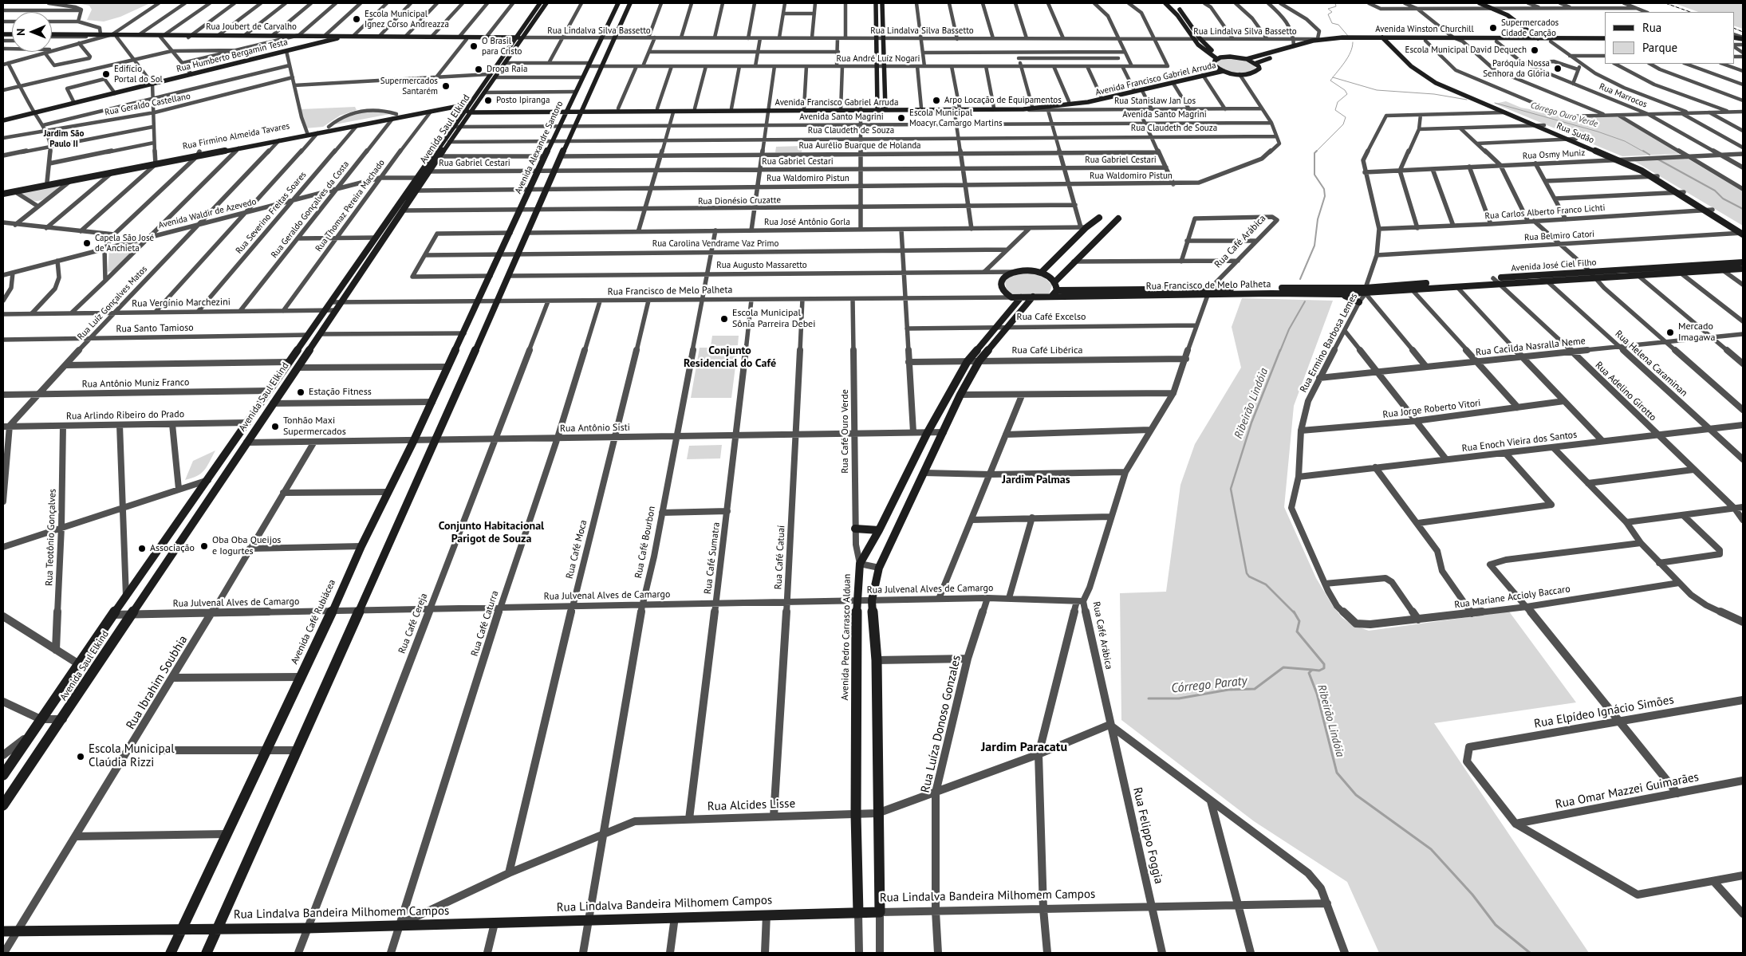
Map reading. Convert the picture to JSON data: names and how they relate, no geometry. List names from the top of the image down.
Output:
{
  "streets": {
    "street": [
      "Rua Joubert de Carvalho",
      "Avenida Winston Churchill",
      "Rua Lindalva Silva Bassetto",
      "Rua Humberto Bergamin Testa",
      "Rua André Luíz Nogari",
      "Avenida Francisco Gabriel Arruda",
      "Rua Marrocos",
      "Rua Stanislaw Jan Los",
      "Rua Geraldo Castellano",
      "Avenida Santo Magrini",
      "Rua Claudeth de Souza",
      "Avenida Saul Elkind",
      "Rua Sudão",
      "Rua Firmino Almeida Tavares",
      "Rua Aurélio Buarque de Holanda",
      "Avenida Alexandre Santoro",
      "Rua Osmy Muniz",
      "Rua Gabriel Cestari",
      "Rua Waldomiro Pistun",
      "Rua Dionésio Cruzatte",
      "Rua Thomaz Pereira Machado",
      "Rua Geraldo Gonçalves da Costa",
      "Rua Carlos Alberto Franco Lichti",
      "Rua Severino Freitas Soares",
      "Avenida Waldir de Azevedo",
      "Rua José Antônio Gorla",
      "Rua Belmiro Catori",
      "Rua Café Arábica",
      "Rua Carolina Vendrame Vaz Primo",
      "Rua Augusto Massaretto",
      "Avenida José Ciel Filho",
      "Rua Francisco de Melo Palheta",
      "Rua Luíz Gonçalves Matos",
      "Rua Vergínio Marchezini",
      "Rua Café Excelso",
      "Rua Santo Tamioso",
      "Rua Ermino Barbosa Lemes",
      "Rua Cacilda Nasralla Neme",
      "Rua Café Libérica",
      "Rua Helena Caraminan",
      "Rua Antônio Muniz Franco",
      "Rua Adelino Girotto",
      "Rua Jorge Roberto Vitori",
      "Rua Arlindo Ribeiro do Prado",
      "Rua Antônio Sisti",
      "Rua Café Ouro Verde",
      "Rua Enoch Vieira dos Santos",
      "Rua Teotônio Gonçalves",
      "Rua Café Bourbon",
      "Rua Café Moca",
      "Rua Café Catuaí",
      "Rua Café Sumatra",
      "Rua Julvenal Alves de Camargo",
      "Rua Mariane Accioly Baccaro",
      "Avenida Café Rubiácea",
      "Rua Café Cereja",
      "Rua Café Caturra",
      "Avenida Pedro Carrasco Alduan",
      "Rua Ibrahim Soubhia",
      "Rua Elpídeo Ignácio Simões",
      "Rua Luíza Donoso Gonzales",
      "Rua Omar Mazzei Guimarães",
      "Rua Alcides Lisse",
      "Rua Felippo Foggia",
      "Rua Lindalva Bandeira Milhomem Campos"
    ]
  },
  "crossings": [
    ["Rua Joubert de Carvalho", "Rua Humberto Bergamin Testa"],
    ["Rua Joubert de Carvalho", "Avenida Saul Elkind"],
    ["Avenida Winston Churchill", "Rua Lindalva Silva Bassetto"],
    ["Avenida Winston Churchill", "Rua Marrocos"],
    ["Avenida Winston Churchill", "Rua Sudão"],
    ["Rua Lindalva Silva Bassetto", "Rua André Luíz Nogari"],
    ["Rua Lindalva Silva Bassetto", "Avenida Saul Elkind"],
    ["Rua Lindalva Silva Bassetto", "Avenida Alexandre Santoro"],
    ["Rua André Luíz Nogari", "Avenida Saul Elkind"],
    ["Rua André Luíz Nogari", "Avenida Alexandre Santoro"],
    ["Avenida Francisco Gabriel Arruda", "Rua Stanislaw Jan Los"],
    ["Avenida Francisco Gabriel Arruda", "Avenida Saul Elkind"],
    ["Avenida Francisco Gabriel Arruda", "Rua Firmino Almeida Tavares"],
    ["Avenida Francisco Gabriel Arruda", "Avenida Alexandre Santoro"],
    ["Rua Marrocos", "Rua Osmy Muniz"],
    ["Avenida Santo Magrini", "Avenida Saul Elkind"],
    ["Avenida Santo Magrini", "Avenida Alexandre Santoro"],
    ["Rua Claudeth de Souza", "Avenida Saul Elkind"],
    ["Rua Claudeth de Souza", "Avenida Alexandre Santoro"],
    ["Rua Claudeth de Souza", "Rua Waldomiro Pistun"],
    ["Avenida Saul Elkind", "Rua Firmino Almeida Tavares"],
    ["Avenida Saul Elkind", "Rua Gabriel Cestari"],
    ["Avenida Saul Elkind", "Rua Waldomiro Pistun"],
    ["Avenida Saul Elkind", "Rua Dionésio Cruzatte"],
    ["Avenida Saul Elkind", "Avenida Waldir de Azevedo"],
    ["Avenida Saul Elkind", "Rua Francisco de Melo Palheta"],
    ["Avenida Saul Elkind", "Rua Vergínio Marchezini"],
    ["Avenida Saul Elkind", "Rua Santo Tamioso"],
    ["Avenida Saul Elkind", "Rua Antônio Muniz Franco"],
    ["Avenida Saul Elkind", "Rua Arlindo Ribeiro do Prado"],
    ["Avenida Saul Elkind", "Rua Antônio Sisti"],
    ["Avenida Saul Elkind", "Rua Julvenal Alves de Camargo"],
    ["Rua Sudão", "Rua Osmy Muniz"],
    ["Rua Sudão", "Rua Carlos Alberto Franco Lichti"],
    ["Rua Sudão", "Rua Belmiro Catori"],
    ["Rua Firmino Almeida Tavares", "Rua Thomaz Pereira Machado"],
    ["Rua Firmino Almeida Tavares", "Rua Geraldo Gonçalves da Costa"],
    ["Rua Firmino Almeida Tavares", "Rua Severino Freitas Soares"],
    ["Rua Firmino Almeida Tavares", "Rua Luíz Gonçalves Matos"],
    ["Avenida Alexandre Santoro", "Rua Gabriel Cestari"],
    ["Avenida Alexandre Santoro", "Rua Waldomiro Pistun"],
    ["Avenida Alexandre Santoro", "Rua Dionésio Cruzatte"],
    ["Avenida Alexandre Santoro", "Rua Carolina Vendrame Vaz Primo"],
    ["Avenida Alexandre Santoro", "Rua Francisco de Melo Palheta"],
    ["Avenida Alexandre Santoro", "Avenida Café Rubiácea"],
    ["Rua Osmy Muniz", "Rua Ermino Barbosa Lemes"],
    ["Rua Gabriel Cestari", "Avenida Waldir de Azevedo"],
    ["Rua Thomaz Pereira Machado", "Avenida Waldir de Azevedo"],
    ["Rua Thomaz Pereira Machado", "Rua Vergínio Marchezini"],
    ["Rua Geraldo Gonçalves da Costa", "Avenida Waldir de Azevedo"],
    ["Rua Geraldo Gonçalves da Costa", "Rua Vergínio Marchezini"],
    ["Rua Carlos Alberto Franco Lichti", "Rua Ermino Barbosa Lemes"],
    ["Rua Severino Freitas Soares", "Avenida Waldir de Azevedo"],
    ["Rua Severino Freitas Soares", "Rua Vergínio Marchezini"],
    ["Avenida Waldir de Azevedo", "Rua Luíz Gonçalves Matos"],
    ["Rua José Antônio Gorla", "Rua Café Bourbon"],
    ["Rua Belmiro Catori", "Rua Ermino Barbosa Lemes"],
    ["Rua Café Arábica", "Rua Francisco de Melo Palheta"],
    ["Rua Café Arábica", "Rua Café Excelso"],
    ["Rua Café Arábica", "Rua Café Libérica"],
    ["Rua Café Arábica", "Rua Julvenal Alves de Camargo"],
    ["Rua Café Arábica", "Rua Alcides Lisse"],
    ["Rua Café Arábica", "Rua Felippo Foggia"],
    ["Rua Carolina Vendrame Vaz Primo", "Rua Café Bourbon"],
    ["Rua Augusto Massaretto", "Rua Café Bourbon"],
    ["Avenida José Ciel Filho", "Rua Francisco de Melo Palheta"],
    ["Avenida José Ciel Filho", "Rua Ermino Barbosa Lemes"],
    ["Avenida José Ciel Filho", "Rua Helena Caraminan"],
    ["Avenida José Ciel Filho", "Rua Adelino Girotto"],
    ["Rua Francisco de Melo Palheta", "Rua Ermino Barbosa Lemes"],
    ["Rua Francisco de Melo Palheta", "Rua Café Ouro Verde"],
    ["Rua Francisco de Melo Palheta", "Rua Café Bourbon"],
    ["Rua Francisco de Melo Palheta", "Rua Café Moca"],
    ["Rua Francisco de Melo Palheta", "Rua Café Catuaí"],
    ["Rua Francisco de Melo Palheta", "Rua Café Sumatra"],
    ["Rua Francisco de Melo Palheta", "Avenida Café Rubiácea"],
    ["Rua Francisco de Melo Palheta", "Rua Café Cereja"],
    ["Rua Francisco de Melo Palheta", "Rua Café Caturra"],
    ["Rua Francisco de Melo Palheta", "Avenida Pedro Carrasco Alduan"],
    ["Rua Luíz Gonçalves Matos", "Rua Vergínio Marchezini"],
    ["Rua Luíz Gonçalves Matos", "Rua Santo Tamioso"],
    ["Rua Luíz Gonçalves Matos", "Rua Antônio Muniz Franco"],
    ["Rua Luíz Gonçalves Matos", "Rua Arlindo Ribeiro do Prado"],
    ["Rua Café Excelso", "Avenida Pedro Carrasco Alduan"],
    ["Rua Ermino Barbosa Lemes", "Rua Cacilda Nasralla Neme"],
    ["Rua Ermino Barbosa Lemes", "Rua Jorge Roberto Vitori"],
    ["Rua Ermino Barbosa Lemes", "Rua Enoch Vieira dos Santos"],
    ["Rua Ermino Barbosa Lemes", "Rua Mariane Accioly Baccaro"],
    ["Rua Cacilda Nasralla Neme", "Rua Helena Caraminan"],
    ["Rua Cacilda Nasralla Neme", "Rua Adelino Girotto"],
    ["Rua Café Libérica", "Avenida Pedro Carrasco Alduan"],
    ["Rua Helena Caraminan", "Rua Enoch Vieira dos Santos"],
    ["Rua Adelino Girotto", "Rua Enoch Vieira dos Santos"],
    ["Rua Arlindo Ribeiro do Prado", "Rua Teotônio Gonçalves"],
    ["Rua Antônio Sisti", "Rua Café Ouro Verde"],
    ["Rua Antônio Sisti", "Rua Café Bourbon"],
    ["Rua Antônio Sisti", "Rua Café Moca"],
    ["Rua Antônio Sisti", "Rua Café Catuaí"],
    ["Rua Antônio Sisti", "Rua Café Sumatra"],
    ["Rua Antônio Sisti", "Avenida Café Rubiácea"],
    ["Rua Antônio Sisti", "Rua Café Cereja"],
    ["Rua Antônio Sisti", "Rua Café Caturra"],
    ["Rua Antônio Sisti", "Avenida Pedro Carrasco Alduan"],
    ["Rua Antônio Sisti", "Rua Ibrahim Soubhia"],
    ["Rua Café Ouro Verde", "Avenida Pedro Carrasco Alduan"],
    ["Rua Café Bourbon", "Rua Julvenal Alves de Camargo"],
    ["Rua Café Bourbon", "Rua Alcides Lisse"],
    ["Rua Café Bourbon", "Rua Lindalva Bandeira Milhomem Campos"],
    ["Rua Café Moca", "Rua Julvenal Alves de Camargo"],
    ["Rua Café Moca", "Rua Alcides Lisse"],
    ["Rua Café Catuaí", "Rua Julvenal Alves de Camargo"],
    ["Rua Café Catuaí", "Rua Alcides Lisse"],
    ["Rua Café Sumatra", "Rua Julvenal Alves de Camargo"],
    ["Rua Café Sumatra", "Rua Alcides Lisse"],
    ["Rua Julvenal Alves de Camargo", "Avenida Café Rubiácea"],
    ["Rua Julvenal Alves de Camargo", "Rua Café Cereja"],
    ["Rua Julvenal Alves de Camargo", "Rua Café Caturra"],
    ["Rua Julvenal Alves de Camargo", "Avenida Pedro Carrasco Alduan"],
    ["Rua Julvenal Alves de Camargo", "Rua Ibrahim Soubhia"],
    ["Rua Julvenal Alves de Camargo", "Rua Luíza Donoso Gonzales"],
    ["Avenida Café Rubiácea", "Rua Lindalva Bandeira Milhomem Campos"],
    ["Rua Café Cereja", "Rua Lindalva Bandeira Milhomem Campos"],
    ["Rua Café Caturra", "Rua Alcides Lisse"],
    ["Rua Café Caturra", "Rua Lindalva Bandeira Milhomem Campos"],
    ["Avenida Pedro Carrasco Alduan", "Rua Alcides Lisse"],
    ["Avenida Pedro Carrasco Alduan", "Rua Lindalva Bandeira Milhomem Campos"],
    ["Rua Ibrahim Soubhia", "Rua Lindalva Bandeira Milhomem Campos"],
    ["Rua Elpídeo Ignácio Simões", "Rua Omar Mazzei Guimarães"],
    ["Rua Luíza Donoso Gonzales", "Rua Alcides Lisse"],
    ["Rua Luíza Donoso Gonzales", "Rua Lindalva Bandeira Milhomem Campos"],
    ["Rua Alcides Lisse", "Rua Felippo Foggia"],
    ["Rua Alcides Lisse", "Rua Lindalva Bandeira Milhomem Campos"],
    ["Rua Felippo Foggia", "Rua Lindalva Bandeira Milhomem Campos"]
  ],
  "districts": [
    "Jardim São Paulo II",
    "Conjunto Residencial do Café",
    "Jardim Palmas",
    "Conjunto Habitacional Parigot de Souza",
    "Jardim Paracatu"
  ],
  "water": ["Córrego Ouro Verde", "Ribeirão Lindóia", "Córrego Paraty"],
  "places": [
    "Escola Municipal Ignez Corso Andreazza",
    "Supermercados Cidade Canção",
    "O Brasil para Cristo",
    "Escola Municipal David Dequech",
    "Paróquia Nossa Senhora da Glória",
    "Droga Raia",
    "Edifício Portal do Sol",
    "Supermercados Santarém",
    "Posto Ipiranga",
    "Arpo Locação de Equipamentos",
    "Escola Municipal Moacyr Camargo Martins",
    "Capela São José de Anchieta",
    "Escola Municipal Sônia Parreira Debei",
    "Mercado Imagawa",
    "Estação Fitness",
    "Tonhão Maxi Supermercados",
    "Oba Oba Queijos e Iogurtes",
    "Associação",
    "Escola Municipal Claúdia Rizzi"
  ],
  "legend": ["Rua", "Parque"],
  "north": "left"
}
